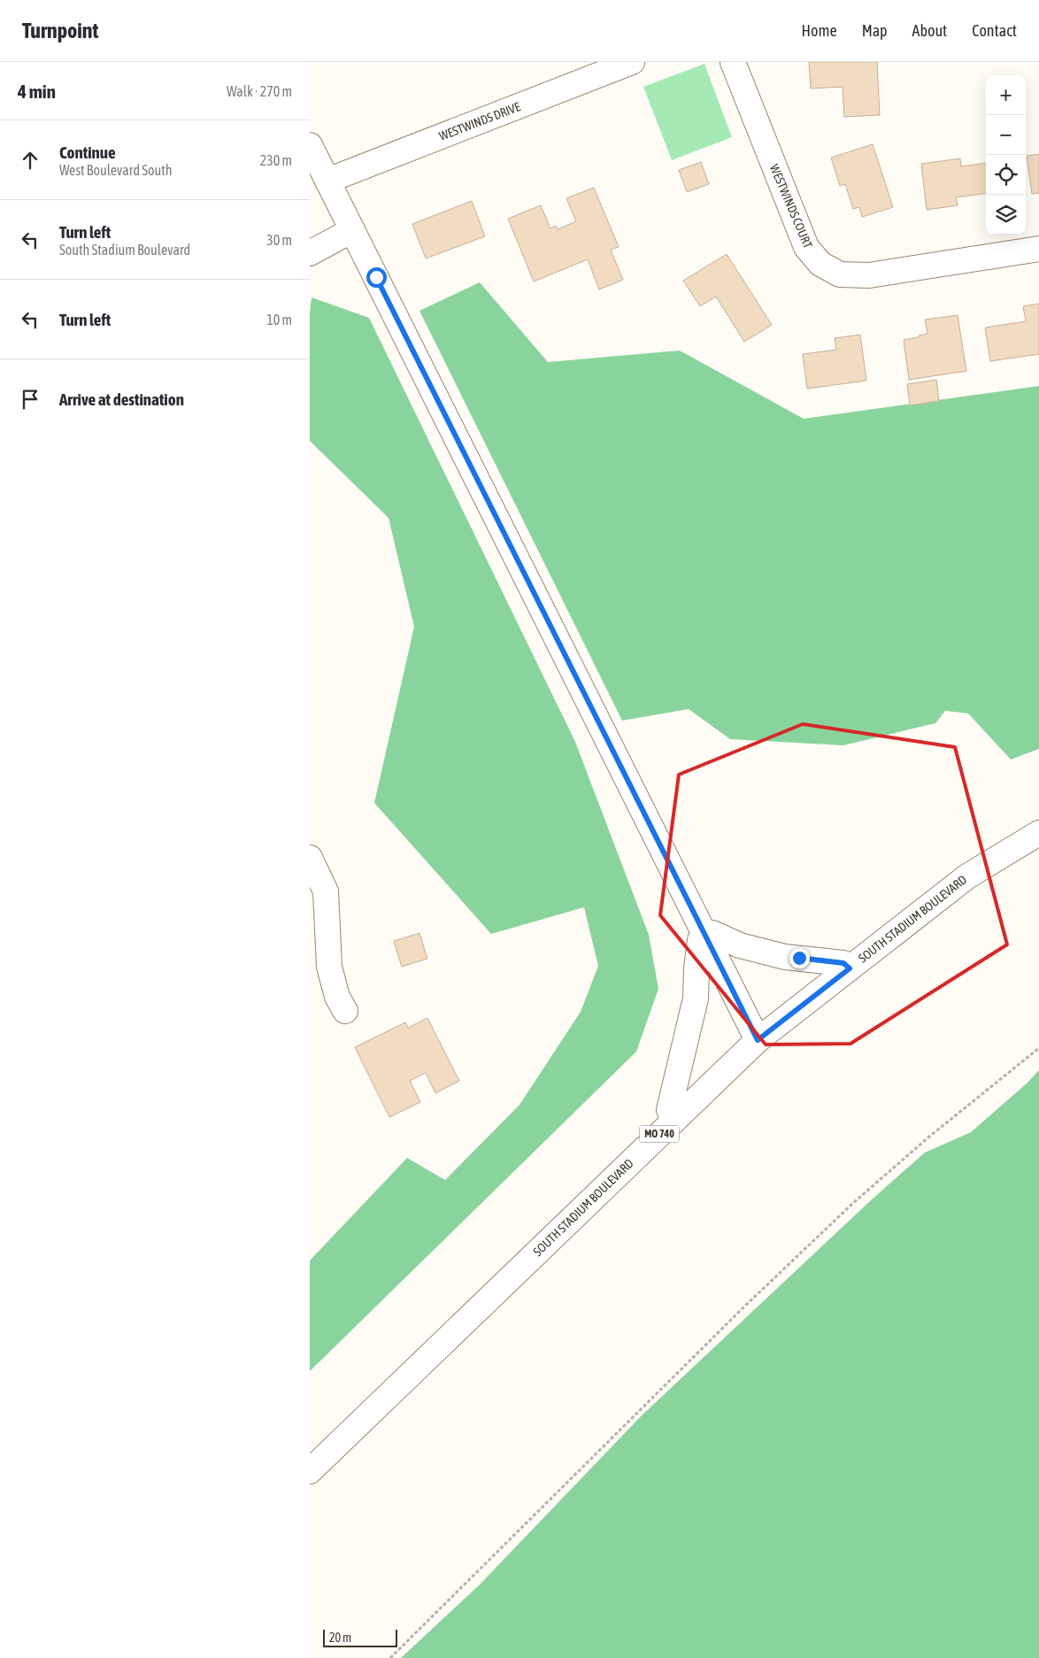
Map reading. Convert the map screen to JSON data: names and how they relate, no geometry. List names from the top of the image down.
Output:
{
  "streets": {
    "main road": [
      "WESTWINDS DRIVE",
      "WESTWINDS COURT",
      "SOUTH STADIUM BOULEVARD",
      "MO 740"
    ]
  },
  "scale_bar": "20 m",
  "page": {
    "header": "Turnpoint",
    "nav": [
      "Home",
      "Map",
      "About",
      "Contact"
    ],
    "heading": ["4 min", "Walk · 270 m"],
    "map_buttons": ["+", "−"],
    "list": [
      ["Continue", "West Boulevard South", "230 m"],
      ["Turn left", "South Stadium Boulevard", "30 m"],
      ["Turn left", "10 m"],
      "Arrive at destination"
    ],
    "scale": "20 m"
  }
}
